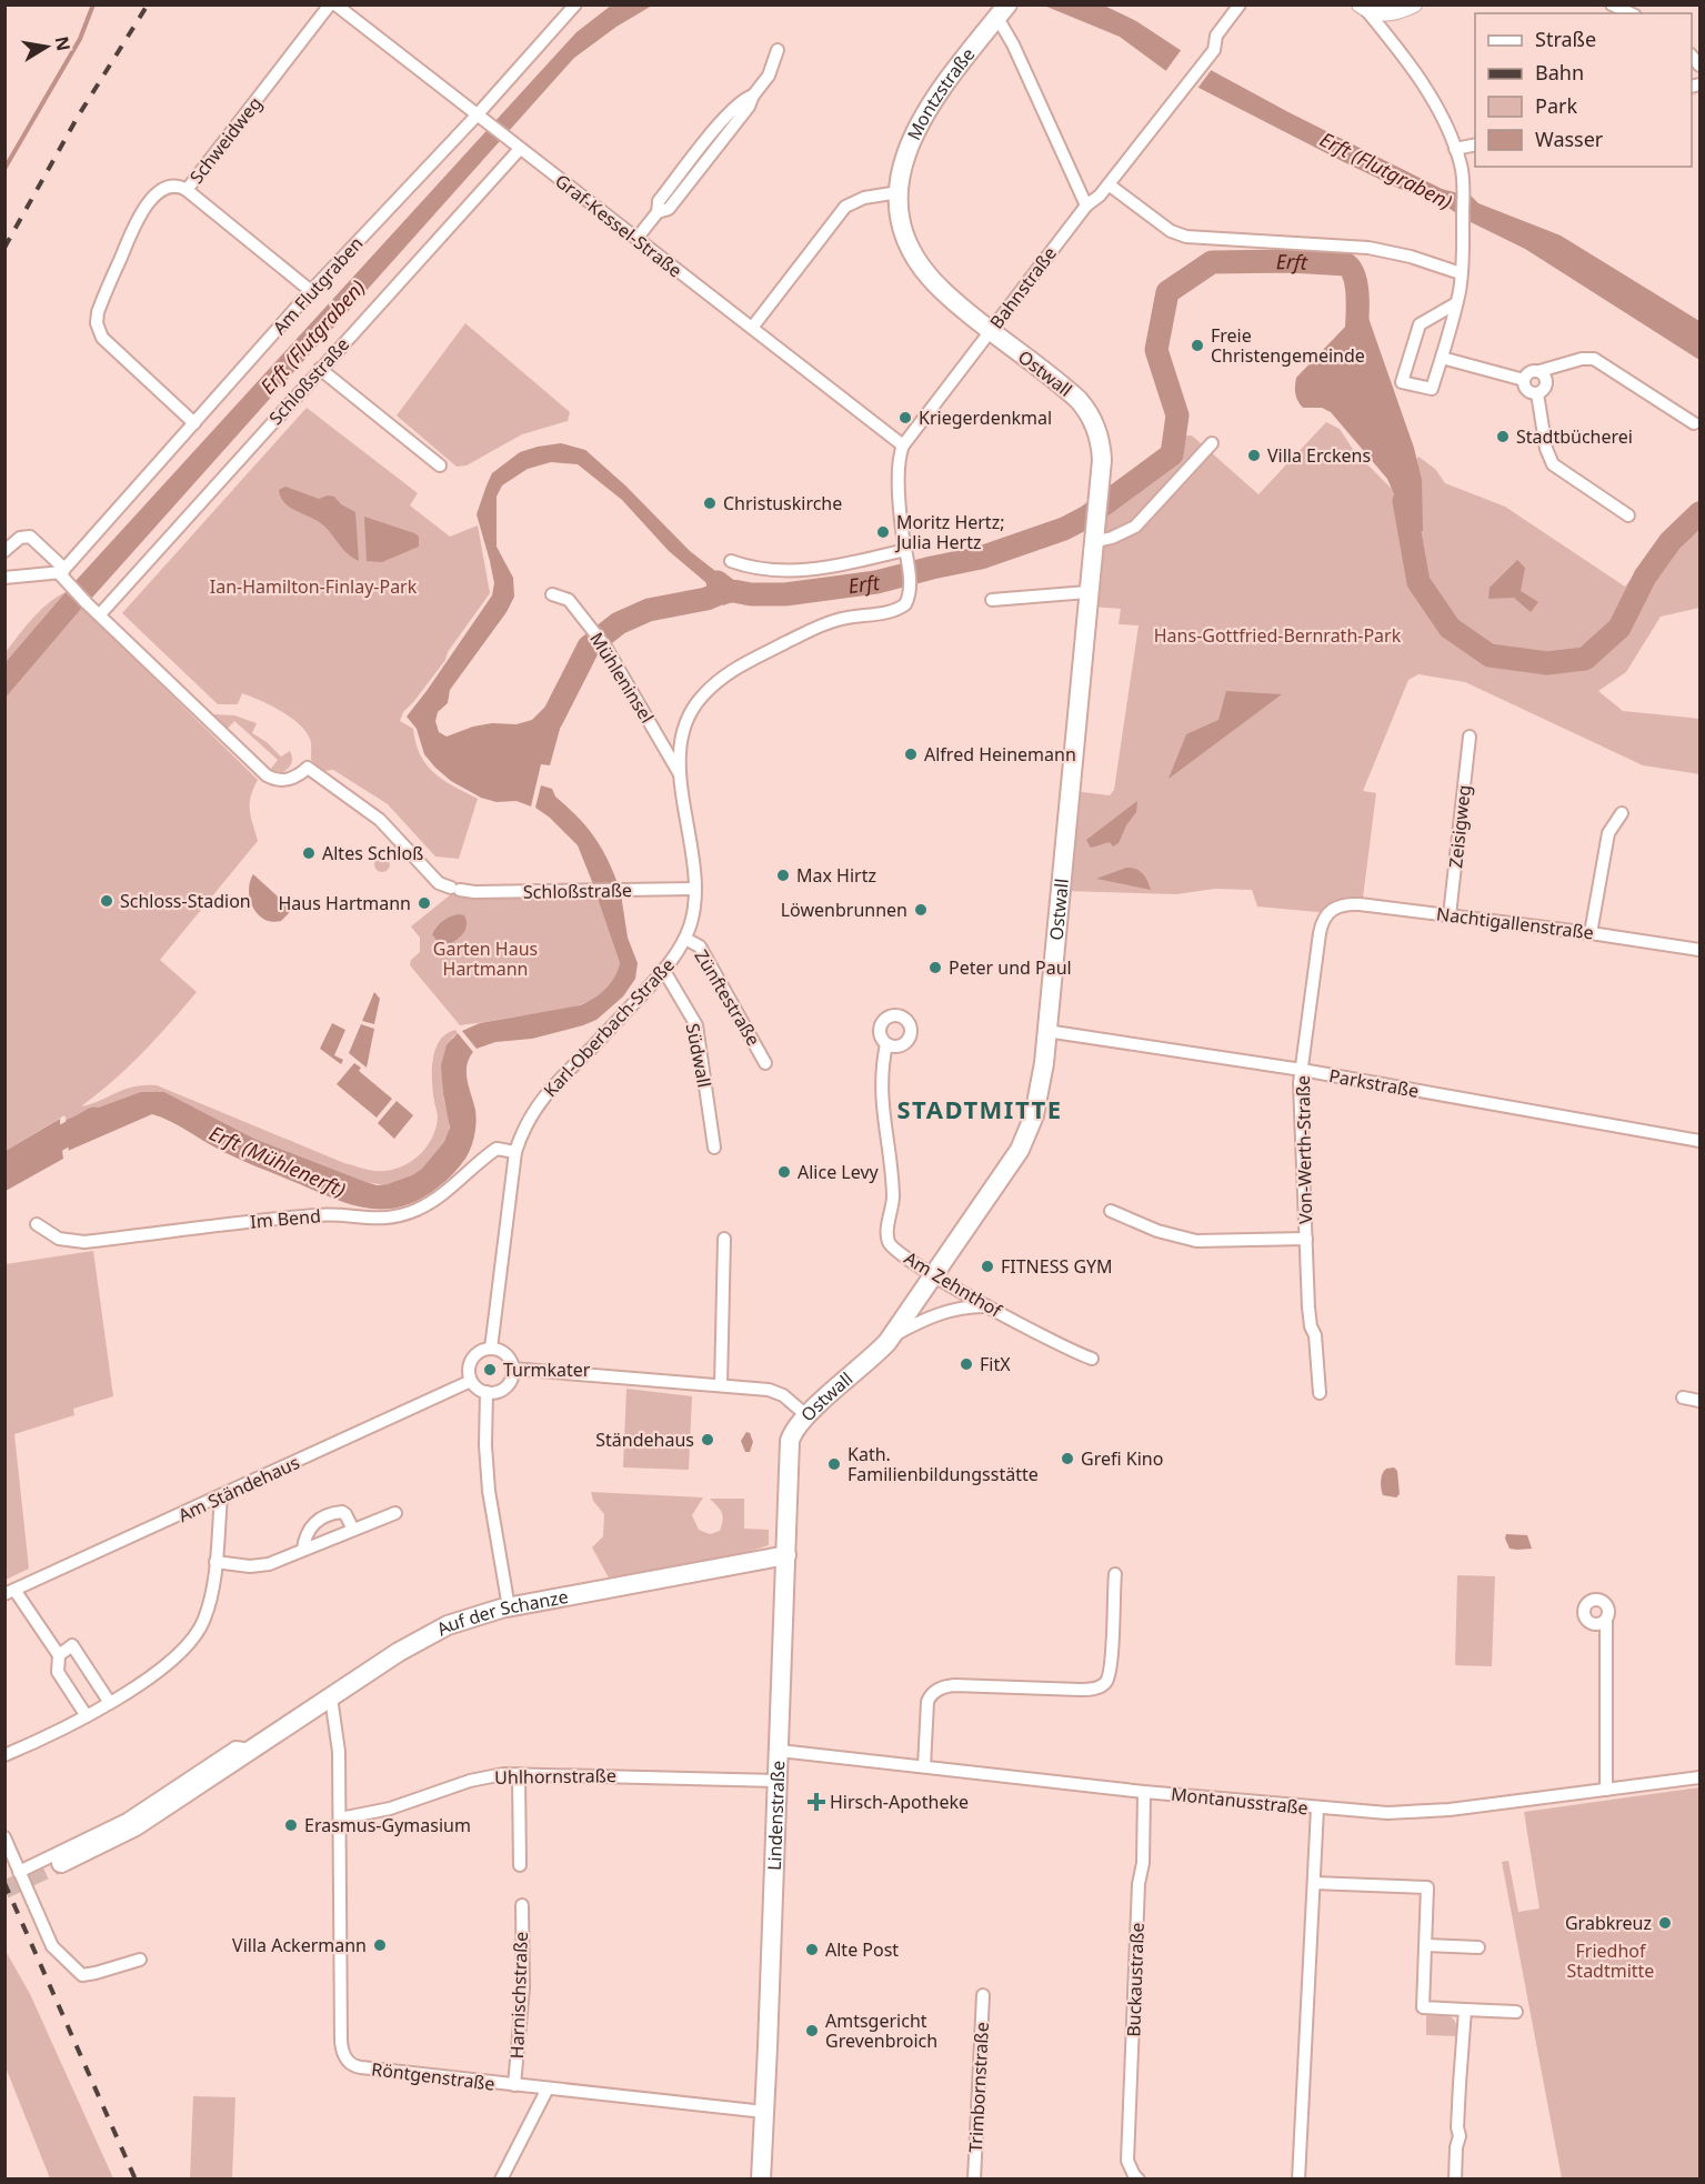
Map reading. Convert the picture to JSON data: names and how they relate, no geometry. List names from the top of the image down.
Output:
{
  "streets": {
    "main road": [
      "Montzstraße",
      "Ostwall",
      "Auf der Schanze",
      "Lindenstraße"
    ],
    "street": [
      "Schweidweg",
      "Graf-Kessel-Straße",
      "Am Flutgraben",
      "Bahnstraße",
      "Schloßstraße",
      "Mühleninsel",
      "Zeisigweg",
      "Nachtigallenstraße",
      "Zünftestraße",
      "Karl-Oberbach-Straße",
      "Südwall",
      "Parkstraße",
      "Von-Werth-Straße",
      "Im Bend",
      "Am Zehnthof",
      "Am Ständehaus",
      "Uhlhornstraße",
      "Montanusstraße",
      "Buckaustraße",
      "Harnischstraße",
      "Röntgenstraße",
      "Trimbornstraße"
    ]
  },
  "crossings": [
    ["Montzstraße", "Bahnstraße"],
    ["Montzstraße", "Ostwall"],
    ["Schweidweg", "Am Flutgraben"],
    ["Graf-Kessel-Straße", "Am Flutgraben"],
    ["Graf-Kessel-Straße", "Bahnstraße"],
    ["Graf-Kessel-Straße", "Schloßstraße"],
    ["Am Flutgraben", "Schloßstraße"],
    ["Bahnstraße", "Ostwall"],
    ["Ostwall", "Parkstraße"],
    ["Ostwall", "Am Zehnthof"],
    ["Ostwall", "Lindenstraße"],
    ["Schloßstraße", "Karl-Oberbach-Straße"],
    ["Mühleninsel", "Karl-Oberbach-Straße"],
    ["Zeisigweg", "Nachtigallenstraße"],
    ["Nachtigallenstraße", "Von-Werth-Straße"],
    ["Zünftestraße", "Karl-Oberbach-Straße"],
    ["Karl-Oberbach-Straße", "Südwall"],
    ["Karl-Oberbach-Straße", "Im Bend"],
    ["Karl-Oberbach-Straße", "Am Ständehaus"],
    ["Parkstraße", "Von-Werth-Straße"],
    ["Auf der Schanze", "Lindenstraße"],
    ["Auf der Schanze", "Röntgenstraße"],
    ["Uhlhornstraße", "Lindenstraße"],
    ["Uhlhornstraße", "Röntgenstraße"],
    ["Montanusstraße", "Lindenstraße"],
    ["Montanusstraße", "Buckaustraße"],
    ["Lindenstraße", "Röntgenstraße"],
    ["Harnischstraße", "Röntgenstraße"]
  ],
  "districts": ["STADTMITTE"],
  "water": ["Erft (Flutgraben)", "Erft", "Erft (Mühlenerft)"],
  "parks": [
    "Ian-Hamilton-Finlay-Park",
    "Hans-Gottfried-Bernrath-Park",
    "Garten Haus Hartmann",
    "Friedhof Stadtmitte"
  ],
  "places": {
    "other": [
      "Freie Christengemeinde",
      "Kriegerdenkmal",
      "Stadtbücherei",
      "Villa Erckens",
      "Christuskirche",
      "Moritz Hertz; Julia Hertz",
      "Alfred Heinemann",
      "Altes Schloß",
      "Max Hirtz",
      "Schloss-Stadion",
      "Haus Hartmann",
      "Löwenbrunnen",
      "Peter und Paul",
      "Alice Levy",
      "FITNESS GYM",
      "FitX",
      "Turmkater",
      "Ständehaus",
      "Grefi Kino",
      "Kath. Familienbildungsstätte",
      "Erasmus-Gymasium",
      "Grabkreuz",
      "Villa Ackermann",
      "Alte Post",
      "Amtsgericht Grevenbroich"
    ],
    "health": ["Hirsch-Apotheke"]
  },
  "legend": [
    "Straße",
    "Bahn",
    "Park",
    "Wasser"
  ],
  "north": "right"
}
